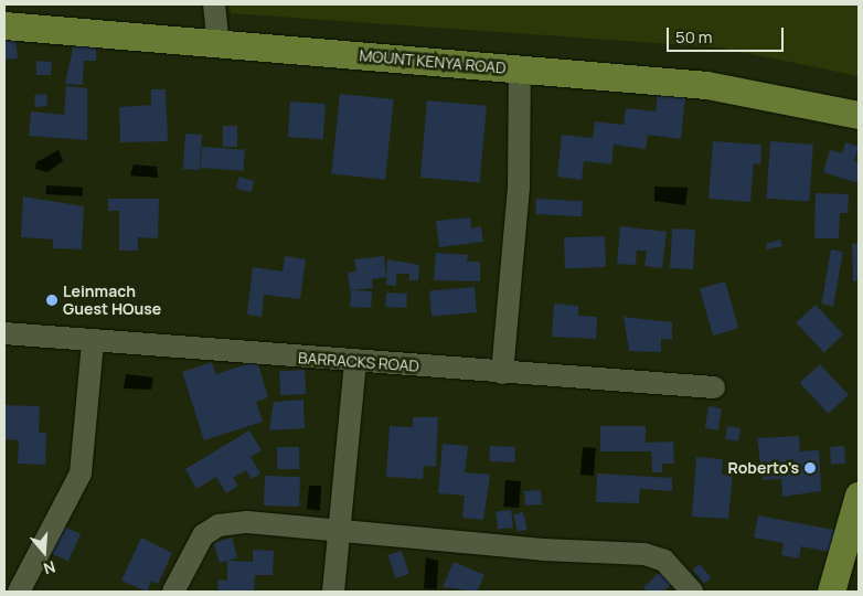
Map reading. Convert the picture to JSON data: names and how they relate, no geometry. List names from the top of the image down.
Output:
{
  "streets": {
    "main road": ["MOUNT KENYA ROAD"],
    "street": ["BARRACKS ROAD"]
  },
  "places": ["Leinmach Guest HOuse", "Roberto's"],
  "scale_bar": "50 m",
  "north": "bottom"
}
